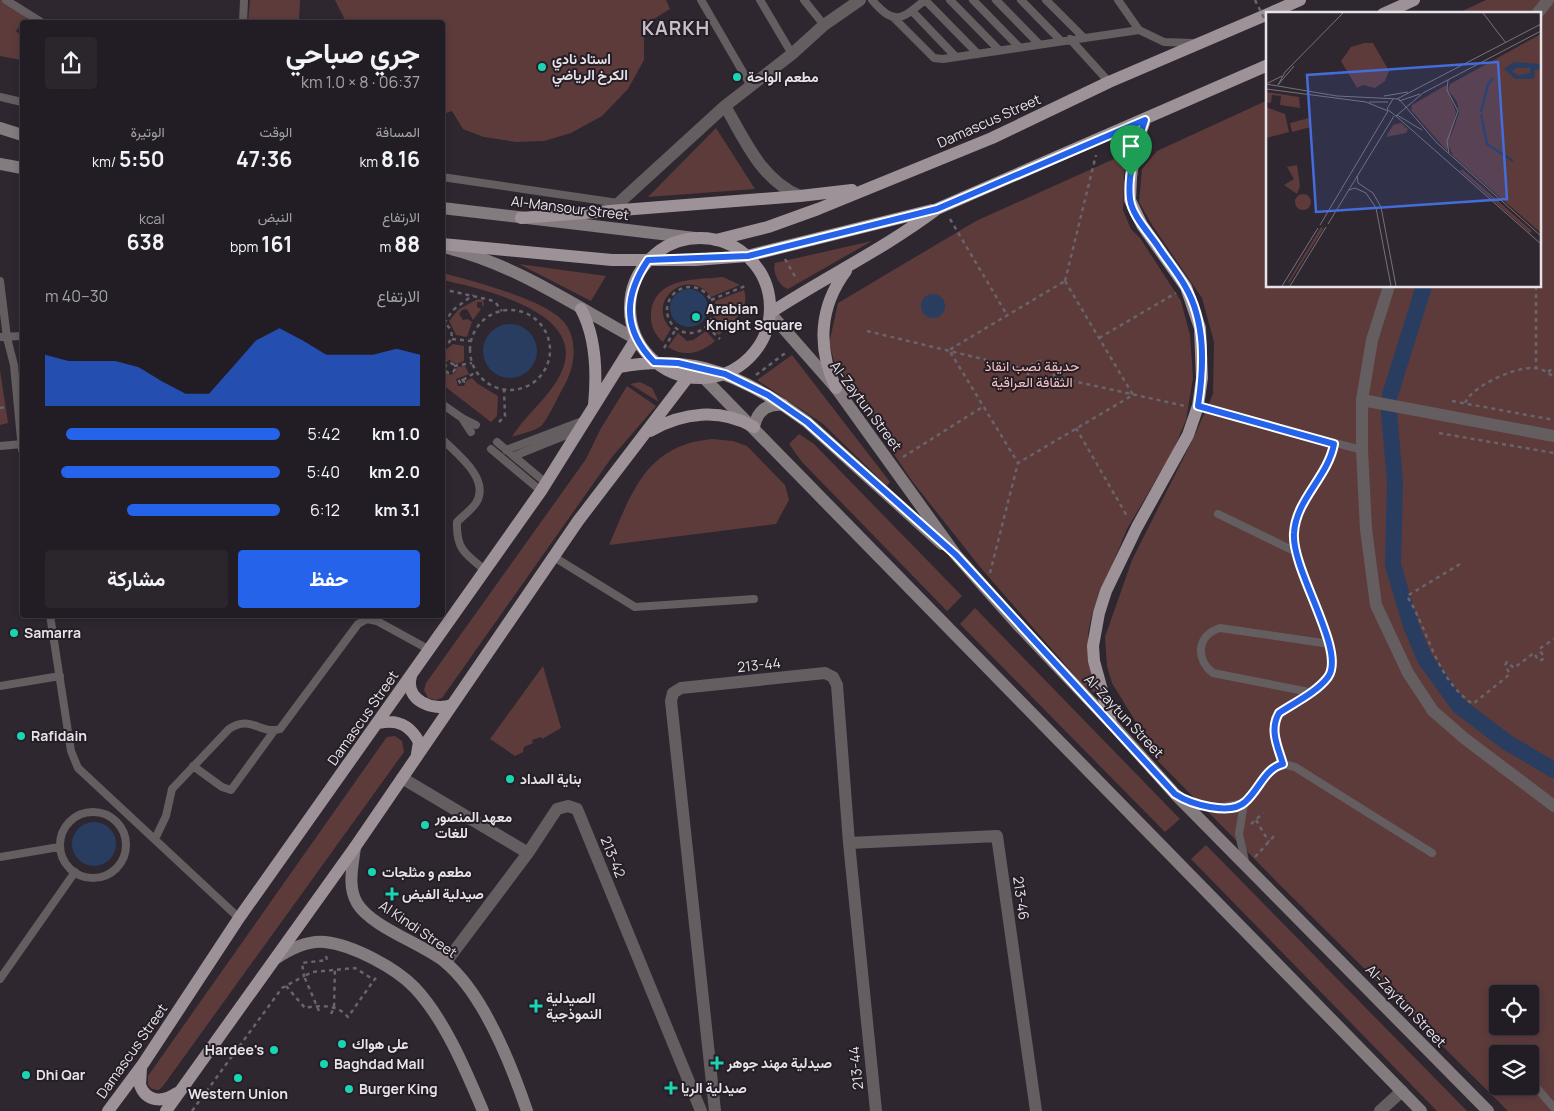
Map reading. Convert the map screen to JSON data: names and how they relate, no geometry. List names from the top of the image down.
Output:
{
  "streets": {
    "main road": [
      "Damascus Street",
      "Al-Mansour Street",
      "Al-Zaytun Street",
      "Al Kindi Street"
    ],
    "street": ["213-44", "213-42", "213-46"]
  },
  "crossings": [
    ["213-44", "213-46"],
    ["213-42", "Al Kindi Street"]
  ],
  "districts": ["KARKH"],
  "parks": ["حديقة نصب انقاذ الثقافة العراقية"],
  "places": {
    "other": [
      "استاد نادي الكرخ الرياضي",
      "مطعم الواحة",
      "Arabian Knight Square",
      "Samarra",
      "Rafidain",
      "بناية المداد",
      "معهد المنصور للغات",
      "مطعم و مثلجات",
      "على هواك",
      "Hardee's",
      "Baghdad Mall",
      "Dhi Qar",
      "Western Union",
      "Burger King"
    ],
    "health": [
      "صيدلية الفيض",
      "الصيدلية النموذجية",
      "صيدلية مهند جوهر",
      "صيدلية الريا"
    ]
  },
  "page": {
    "heading": ["جري صباحي", "06:37 · 8 × 1.0 km"],
    "stats": [
      ["المسافة", "8.16 km"],
      ["الوقت", "47:36"],
      ["الوتيرة", "5:50 /km"],
      ["الارتفاع", "88 m"],
      ["النبض", "161 bpm"],
      ["kcal", "638"]
    ],
    "chart": ["الارتفاع", "30–40 m"],
    "list": [
      {
        "name": "1.0 km",
        "note": "5:42"
      },
      {
        "name": "2.0 km",
        "note": "5:40"
      },
      {
        "name": "3.1 km",
        "note": "6:12"
      }
    ],
    "buttons": ["حفظ", "مشاركة"]
  }
}
